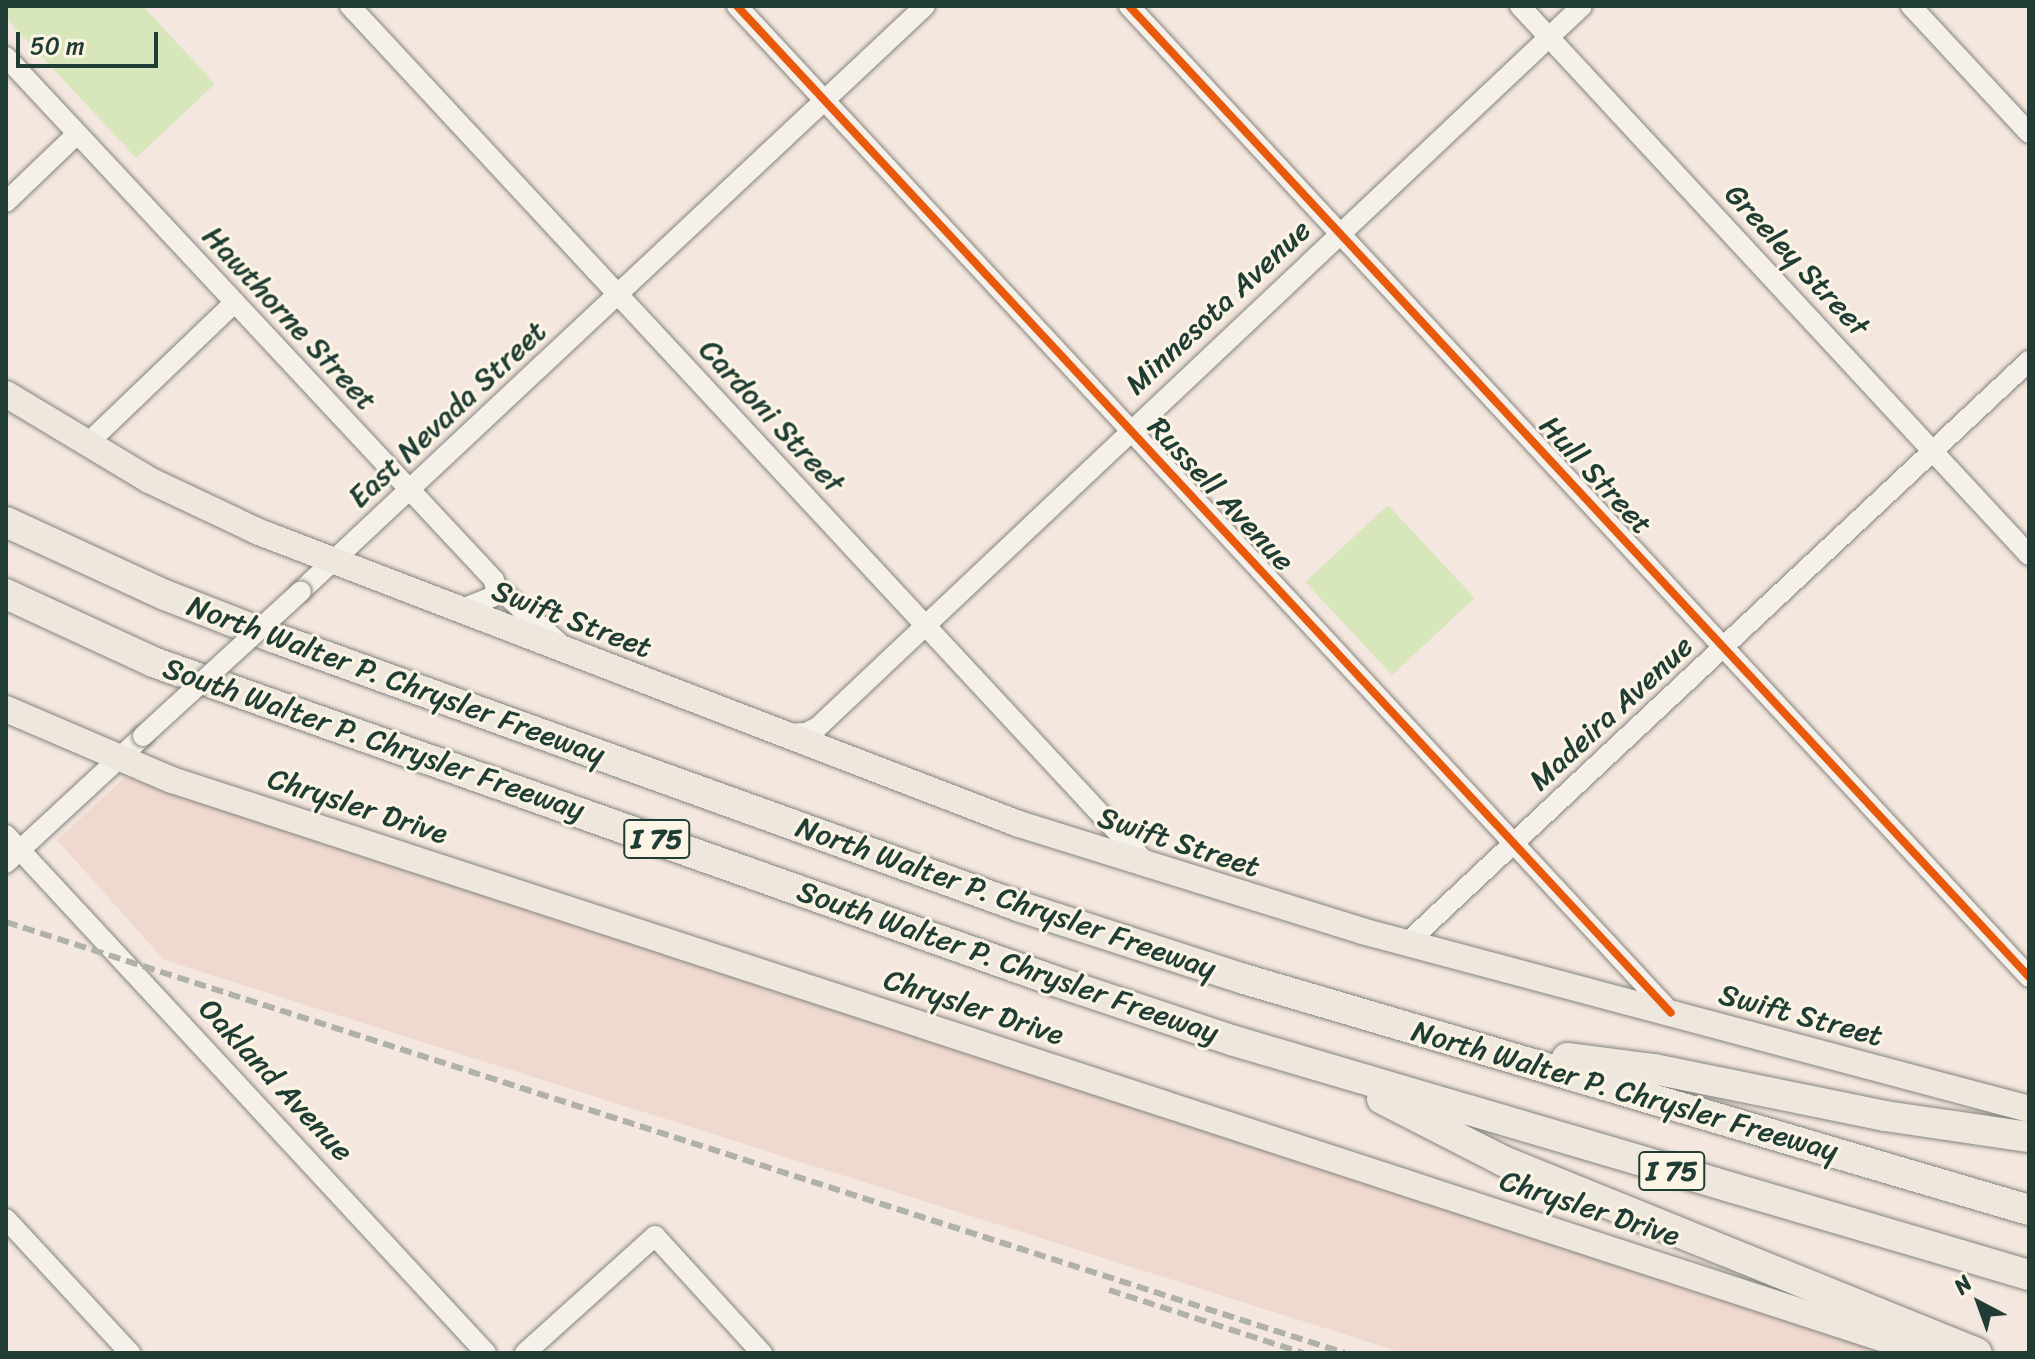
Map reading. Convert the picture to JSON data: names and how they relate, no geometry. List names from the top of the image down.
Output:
{
  "streets": {
    "highway": ["North Walter P. Chrysler Freeway", "South Walter P. Chrysler Freeway", "I 75"],
    "main road": ["Swift Street", "Chrysler Drive"],
    "street": [
      "Greeley Street",
      "Minnesota Avenue",
      "Hawthorne Street",
      "East Nevada Street",
      "Cardoni Street",
      "Hull Street",
      "Russell Avenue",
      "Madeira Avenue",
      "Oakland Avenue"
    ]
  },
  "crossings": [
    ["Greeley Street", "Minnesota Avenue"],
    ["Greeley Street", "Madeira Avenue"],
    ["Minnesota Avenue", "Cardoni Street"],
    ["Minnesota Avenue", "Hull Street"],
    ["Minnesota Avenue", "Russell Avenue"],
    ["Minnesota Avenue", "Swift Street"],
    ["Hawthorne Street", "East Nevada Street"],
    ["Hawthorne Street", "Swift Street"],
    ["East Nevada Street", "Cardoni Street"],
    ["East Nevada Street", "Russell Avenue"],
    ["East Nevada Street", "Swift Street"],
    ["East Nevada Street", "Chrysler Drive"],
    ["East Nevada Street", "Oakland Avenue"],
    ["Cardoni Street", "Swift Street"],
    ["Hull Street", "Madeira Avenue"],
    ["Russell Avenue", "Swift Street"],
    ["Russell Avenue", "Madeira Avenue"],
    ["Swift Street", "Madeira Avenue"]
  ],
  "scale_bar": "50 m",
  "north": "top left"
}
